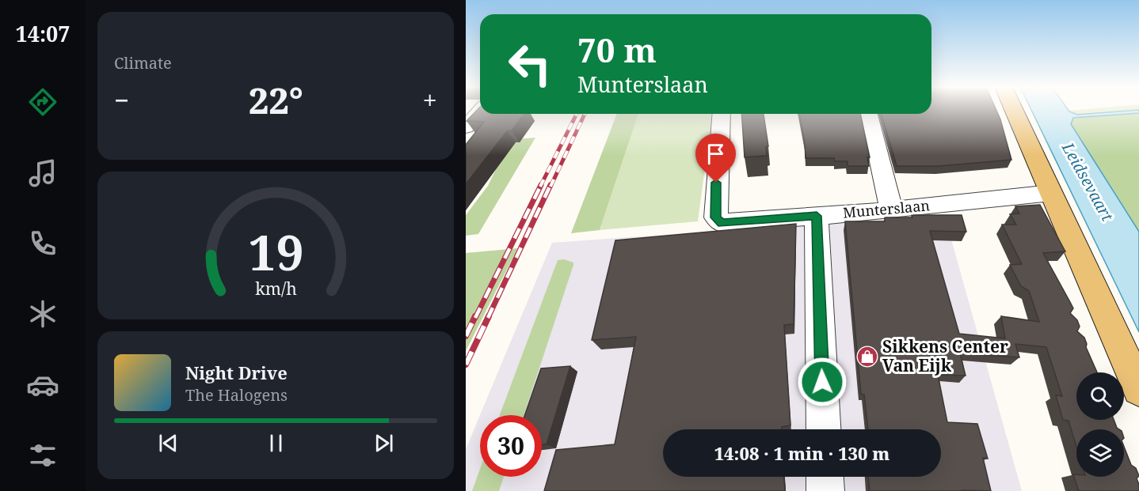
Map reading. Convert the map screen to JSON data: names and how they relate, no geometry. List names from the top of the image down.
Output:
{
  "streets": {
    "street": ["Munterslaan"]
  },
  "water": ["Leidsevaart"],
  "places": {
    "shop": ["Sikkens Center Van Eijk"]
  },
  "page": {
    "tabs": "14:07",
    "tile": "Climate",
    "turn": ["70 m", "Munterslaan"],
    "heat": ["−", "22°", "+"],
    "song": ["Night Drive", "The Halogens"],
    "limit": "30",
    "trip": "14:08 · 1 min · 130 m",
    "gauge": ["19", "km/h"]
  }
}
